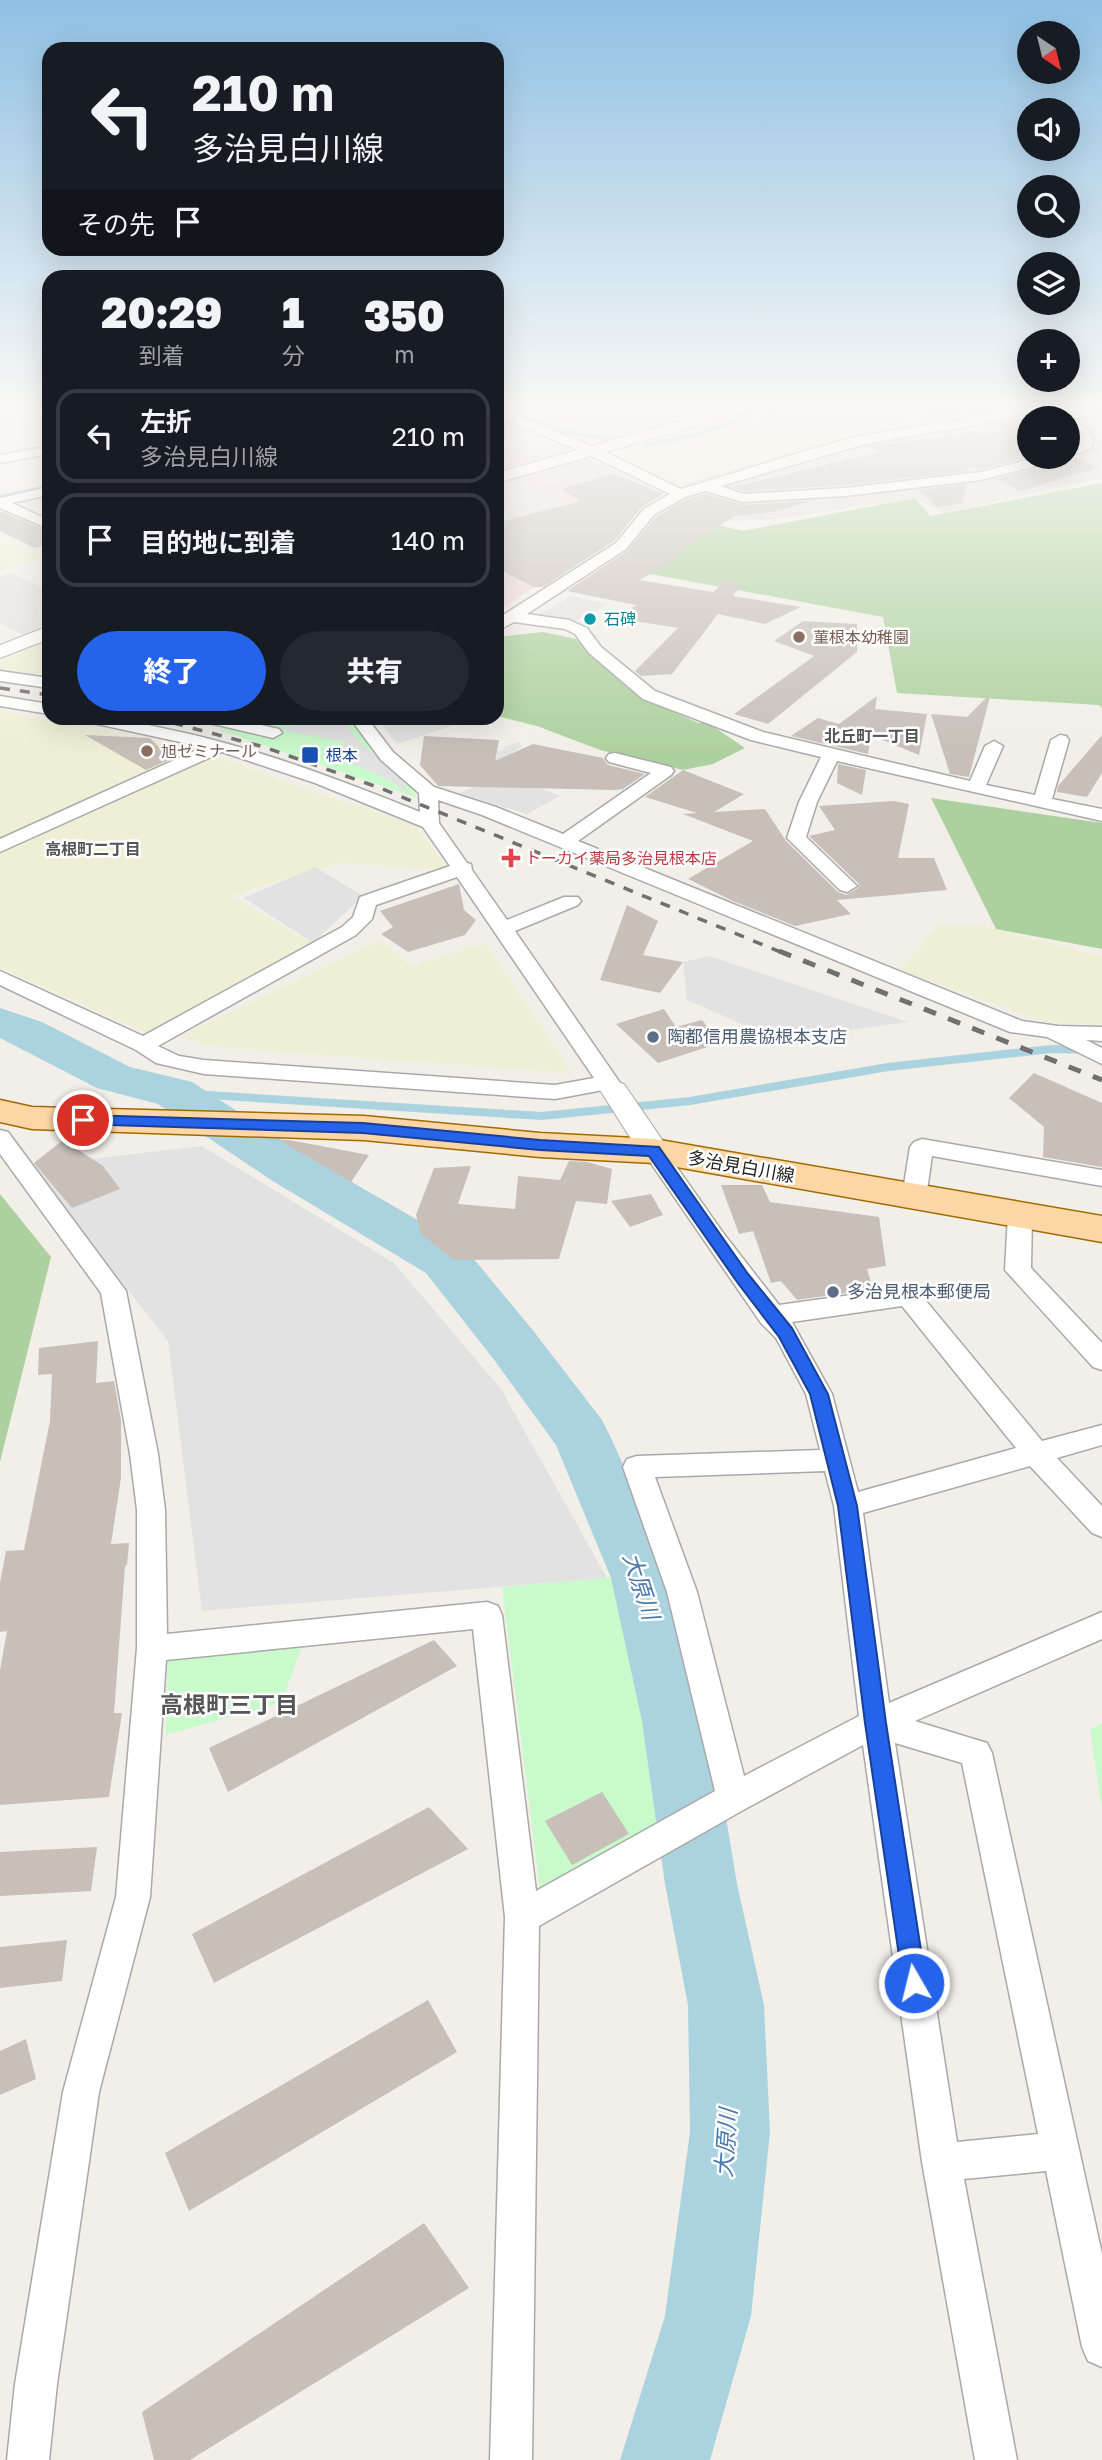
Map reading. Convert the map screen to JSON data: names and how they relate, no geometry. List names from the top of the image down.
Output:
{
  "streets": {
    "main road": ["多治見白川線"]
  },
  "districts": ["北丘町一丁目", "高根町二丁目", "高根町三丁目"],
  "water": ["大原川"],
  "places": {
    "other": [
      "石碑",
      "菫根本幼稚園",
      "旭ゼミナール",
      "陶都信用農協根本支店",
      "多治見根本郵便局"
    ],
    "transit": ["根本"],
    "health": ["トーカイ薬局多治見根本店"]
  },
  "north": "bottom right",
  "page": {
    "map_buttons": ["+", "−"],
    "turn": ["210 m", "多治見白川線"],
    "then": "その先",
    "eta": [
      "20:29",
      "到着",
      "1",
      "分",
      "350",
      "m"
    ],
    "list": [
      {
        "name": "左折",
        "note": "多治見白川線",
        "value": "210 m"
      },
      {
        "name": "目的地に到着",
        "value": "140 m"
      }
    ],
    "buttons": ["終了", "共有"]
  }
}
